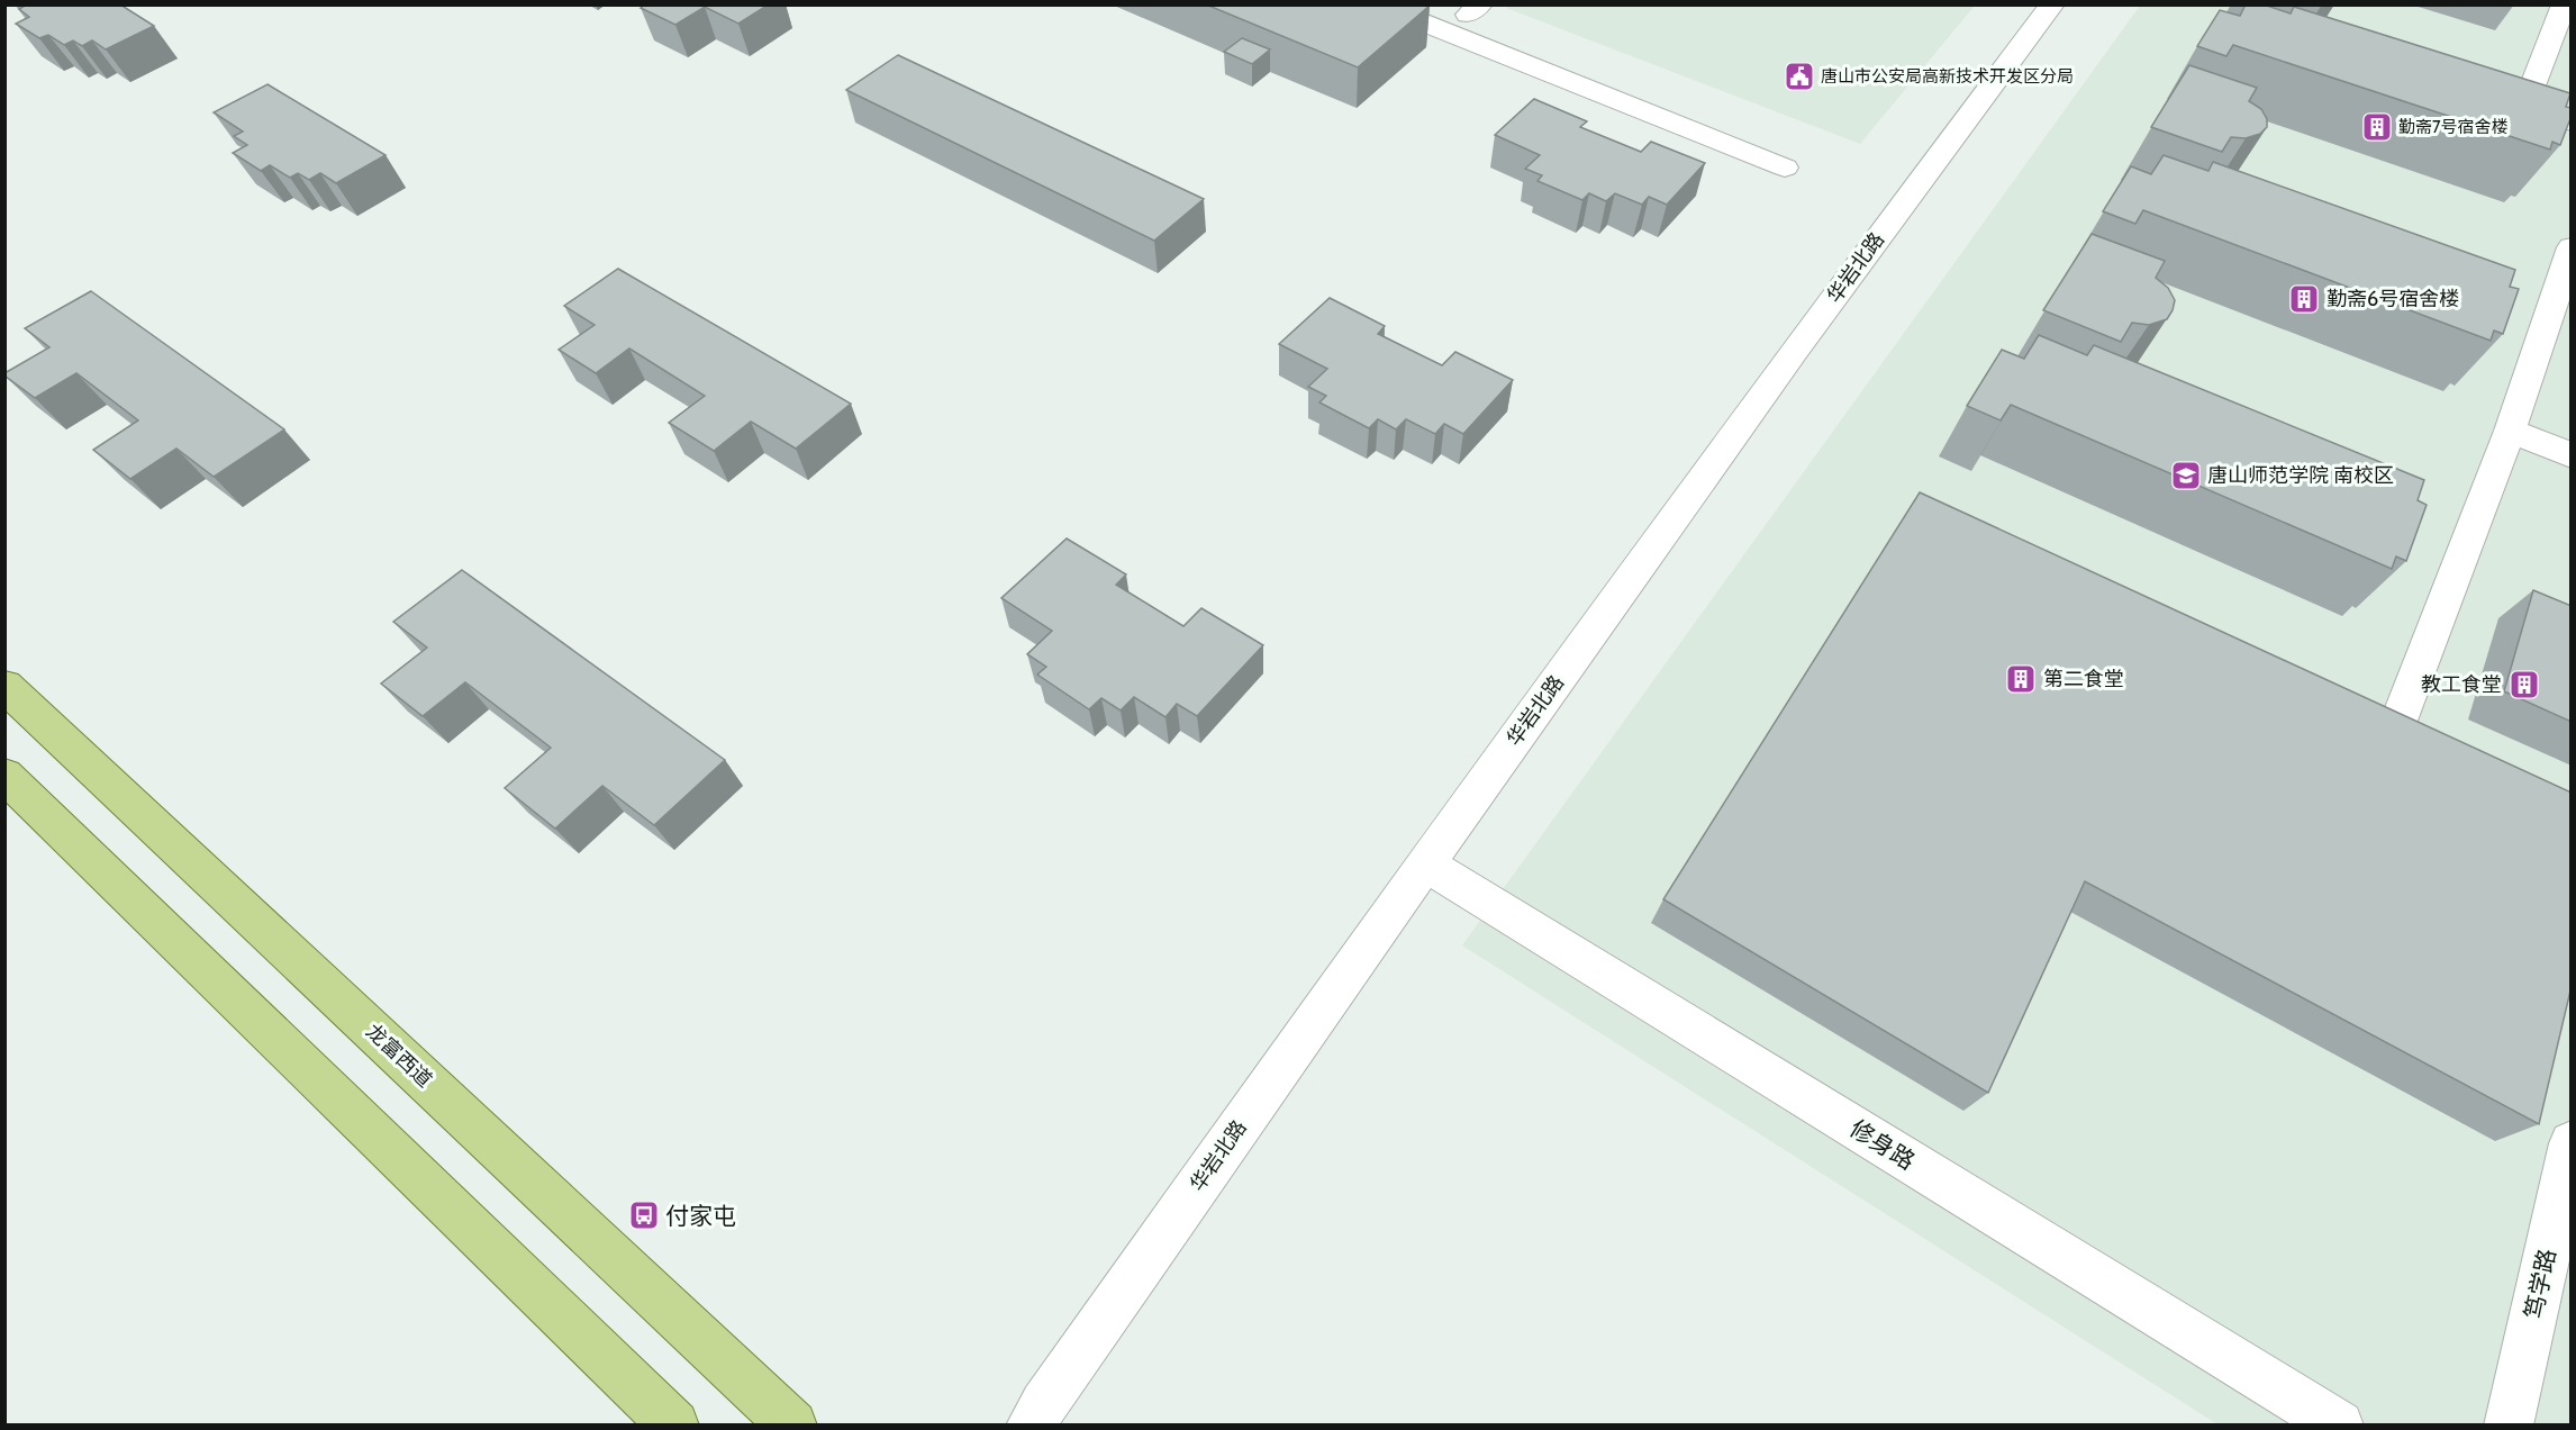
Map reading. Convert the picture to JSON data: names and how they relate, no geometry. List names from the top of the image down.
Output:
{
  "streets": {
    "main road": ["龙富西道"],
    "street": ["华岩北路", "修身路", "笃学路"]
  },
  "crossings": [
    ["华岩北路", "修身路"]
  ],
  "places": {
    "public building": ["唐山市公安局高新技术开发区分局"],
    "building": [
      "勤斋7号宿舍楼",
      "勤斋6号宿舍楼",
      "第二食堂",
      "教工食堂"
    ],
    "school or university": ["唐山师范学院 南校区"],
    "bus stop": ["付家屯"]
  }
}
